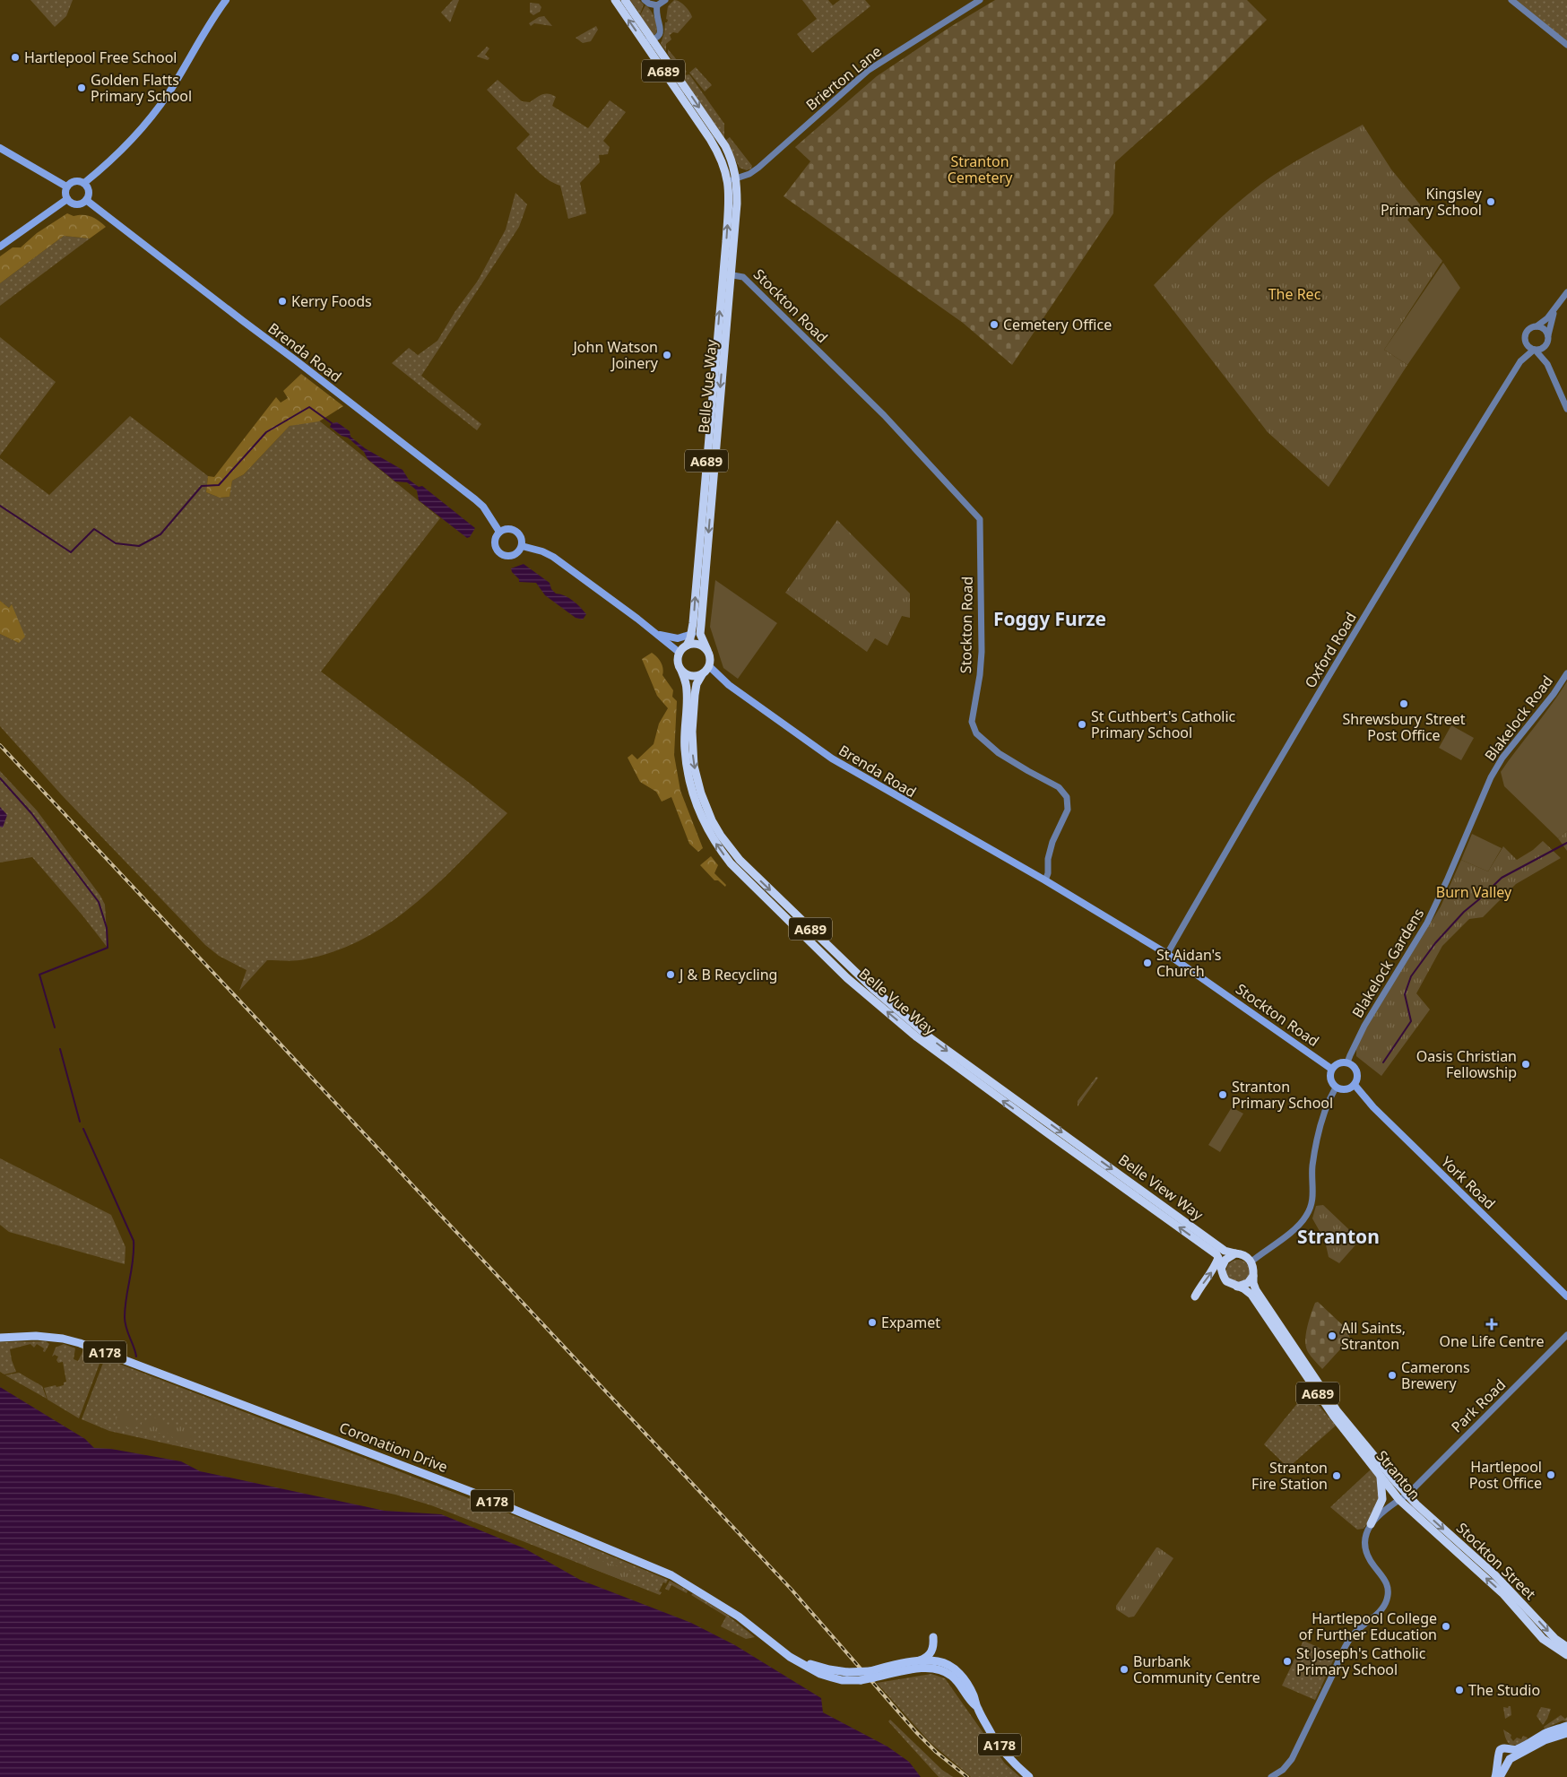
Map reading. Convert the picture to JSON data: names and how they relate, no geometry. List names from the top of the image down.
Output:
{
  "streets": {
    "highway": [
      "A689",
      "Belle Vue Way",
      "Belle View Way",
      "Stranton",
      "Stockton Street"
    ],
    "main road": [
      "Stockton Road",
      "Brenda Road",
      "York Road",
      "A178",
      "Coronation Drive"
    ],
    "street": [
      "Brierton Lane",
      "Oxford Road",
      "Blakelock Road",
      "Blakelock Gardens",
      "Park Road"
    ]
  },
  "crossings": [
    ["A689", "Brierton Lane"],
    ["A689", "Stockton Road"],
    ["A689", "Brenda Road"],
    ["A689", "Belle Vue Way"],
    ["A689", "Belle View Way"],
    ["A689", "Stranton"],
    ["Brierton Lane", "Belle Vue Way"],
    ["Stockton Road", "Brenda Road"],
    ["Stockton Road", "Belle Vue Way"],
    ["Stockton Road", "Oxford Road"],
    ["Stockton Road", "Blakelock Gardens"],
    ["Stockton Road", "York Road"],
    ["Brenda Road", "Belle Vue Way"],
    ["Belle Vue Way", "Belle View Way"],
    ["Blakelock Road", "Blakelock Gardens"],
    ["Blakelock Gardens", "York Road"],
    ["Belle View Way", "Stranton"],
    ["A178", "Coronation Drive"],
    ["Park Road", "Stranton"],
    ["Park Road", "Stockton Street"],
    ["Stranton", "Stockton Street"]
  ],
  "one_way": ["Belle View Way", "Stockton Street"],
  "districts": ["Foggy Furze", "Stranton"],
  "parks": ["Stranton Cemetery", "The Rec", "Burn Valley"],
  "places": {
    "other": [
      "Hartlepool Free School",
      "Golden Flatts Primary School",
      "Kingsley Primary School",
      "Kerry Foods",
      "Cemetery Office",
      "John Watson Joinery",
      "Shrewsbury Street Post Office",
      "St Cuthbert's Catholic Primary School",
      "St Aidan's Church",
      "J & B Recycling",
      "Oasis Christian Fellowship",
      "Stranton Primary School",
      "Expamet",
      "All Saints, Stranton",
      "Camerons Brewery",
      "Hartlepool Post Office",
      "Stranton Fire Station",
      "Hartlepool College of Further Education",
      "St Joseph's Catholic Primary School",
      "Burbank Community Centre",
      "The Studio"
    ],
    "health": ["One Life Centre"]
  }
}
